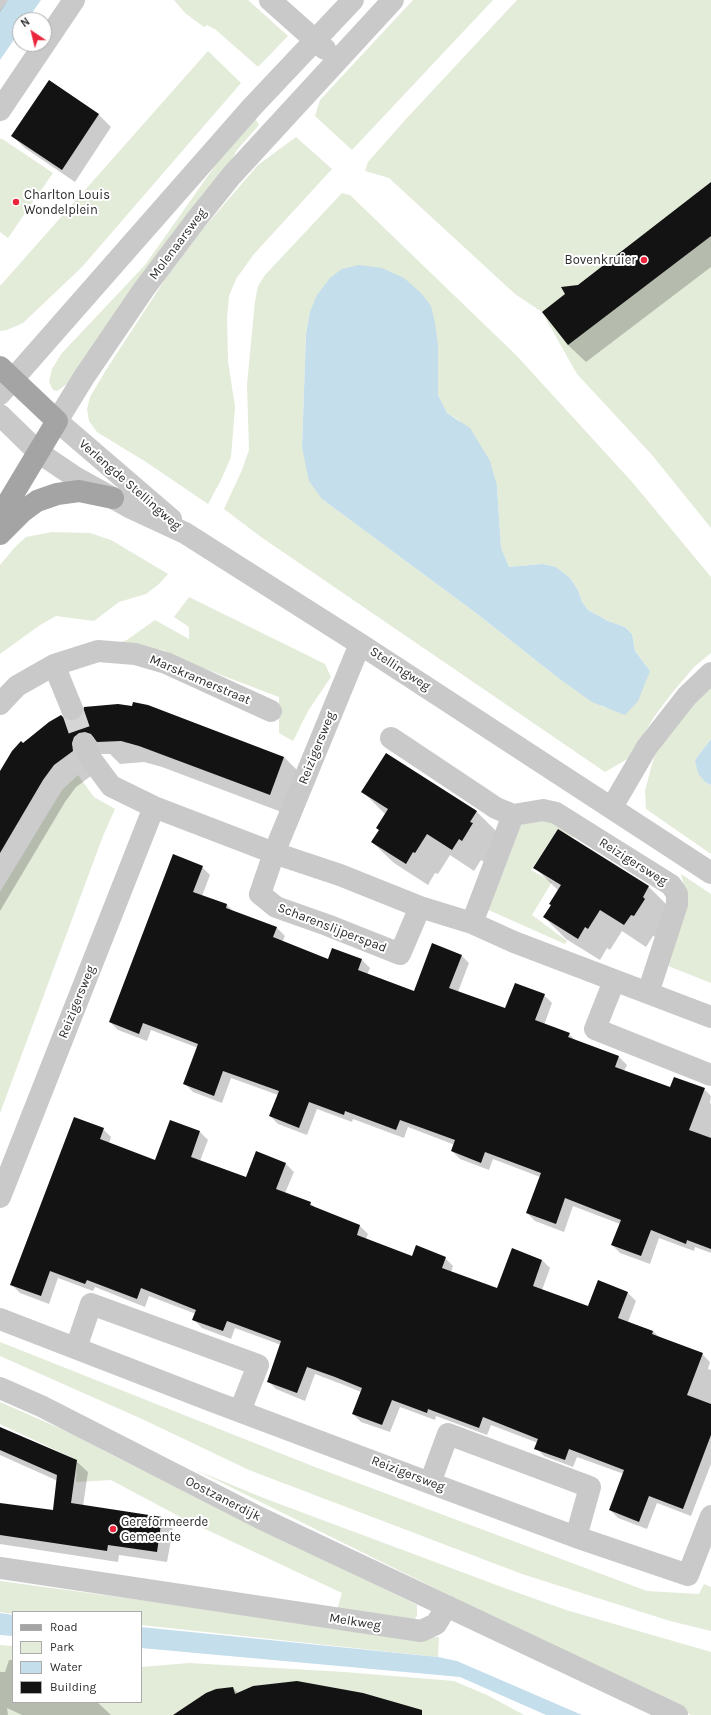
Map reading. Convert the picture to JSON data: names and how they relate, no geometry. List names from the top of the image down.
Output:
{
  "streets": {
    "main road": ["Molenaarsweg", "Verlengde Stellingweg"],
    "street": [
      "Stellingweg",
      "Marskramerstraat",
      "Reizigersweg",
      "Scharenslijperspad",
      "Oostzanerdijk",
      "Melkweg"
    ]
  },
  "crossings": [
    ["Molenaarsweg", "Verlengde Stellingweg"],
    ["Verlengde Stellingweg", "Stellingweg"],
    ["Stellingweg", "Reizigersweg"],
    ["Reizigersweg", "Scharenslijperspad"],
    ["Oostzanerdijk", "Melkweg"]
  ],
  "places": ["Charlton Louis Wondelplein", "Bovenkruier", "Gereformeerde Gemeente"],
  "legend": [
    "Road",
    "Park",
    "Water",
    "Building"
  ],
  "north": "top left"
}
